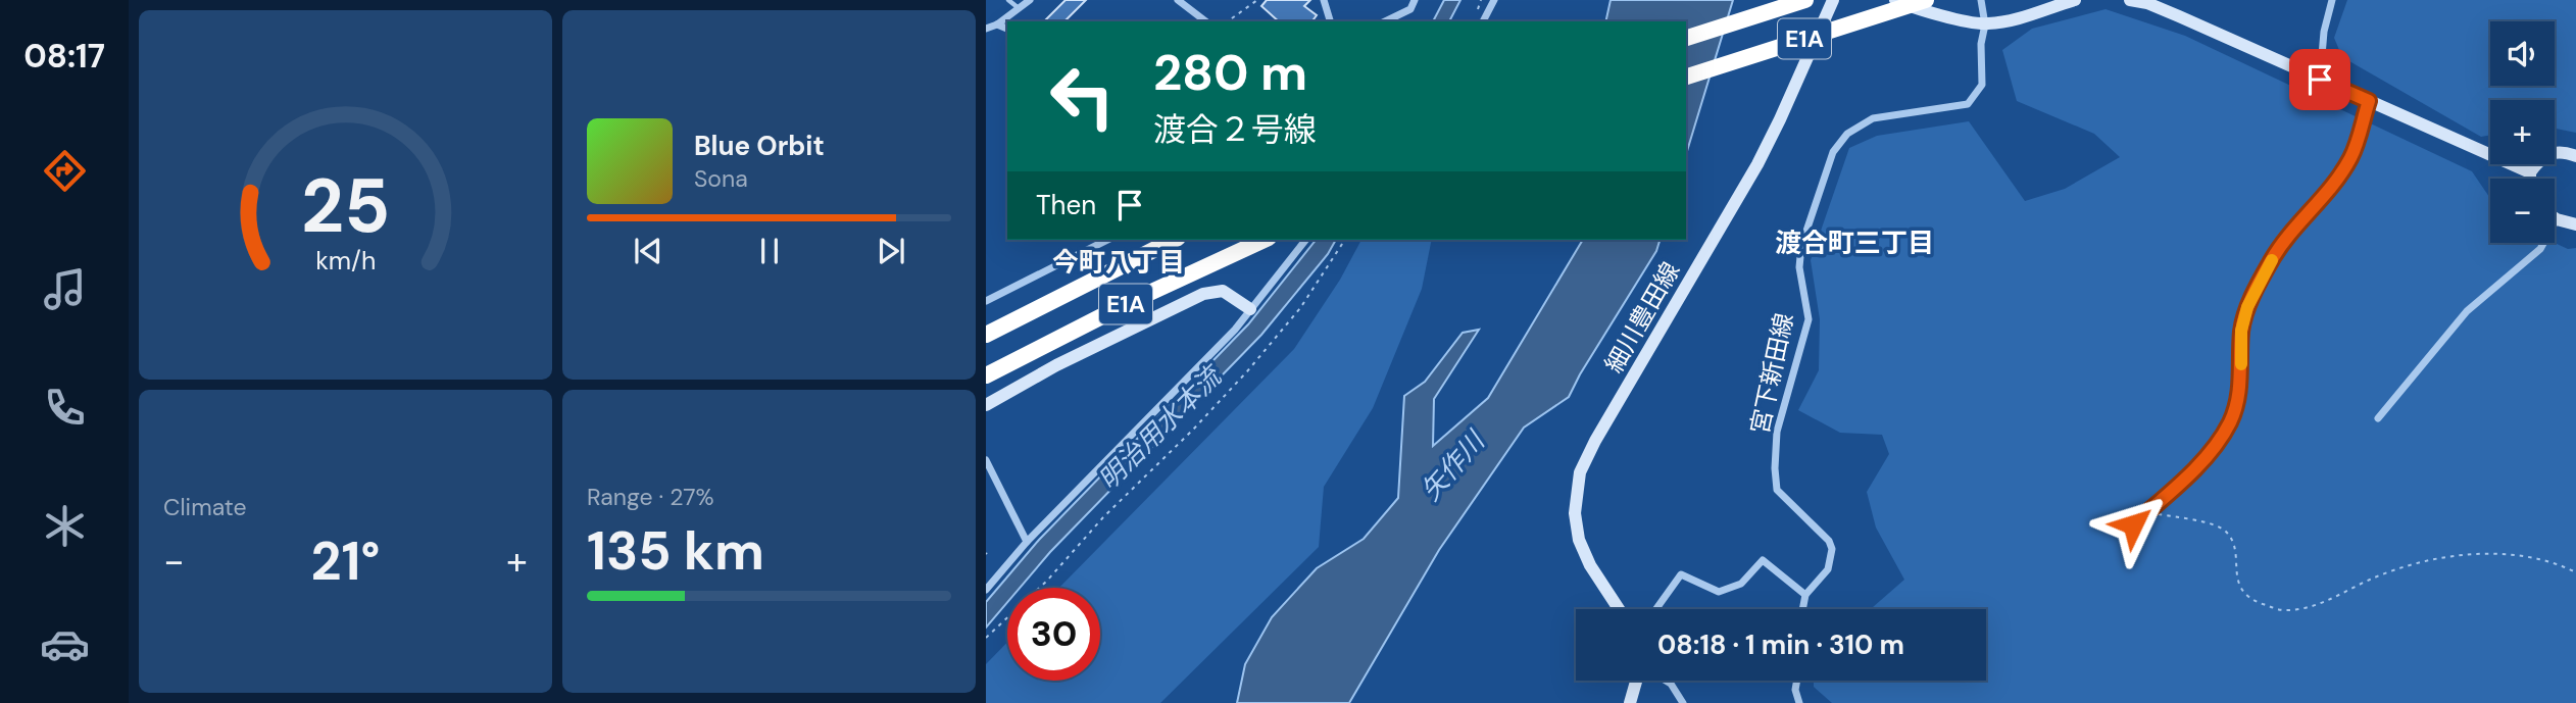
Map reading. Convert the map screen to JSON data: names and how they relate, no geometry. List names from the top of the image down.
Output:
{
  "streets": {
    "highway": ["E1A"],
    "street": ["細川豊田線", "宮下新田線"]
  },
  "districts": ["渡合町三丁目", "今町八丁目"],
  "water": ["明治用水本流", "矢作川"],
  "page": {
    "tabs": "08:17",
    "map_buttons": ["+", "−"],
    "turn": ["280 m", "渡合２号線"],
    "song": ["Blue Orbit", "Sona"],
    "then": "Then",
    "tile": [
      "Climate",
      ["Range · 27%", "135 km"]
    ],
    "heat": ["−", "21°", "+"],
    "limit": "30",
    "trip": "08:18 · 1 min · 310 m",
    "gauge": ["25", "km/h"]
  }
}
